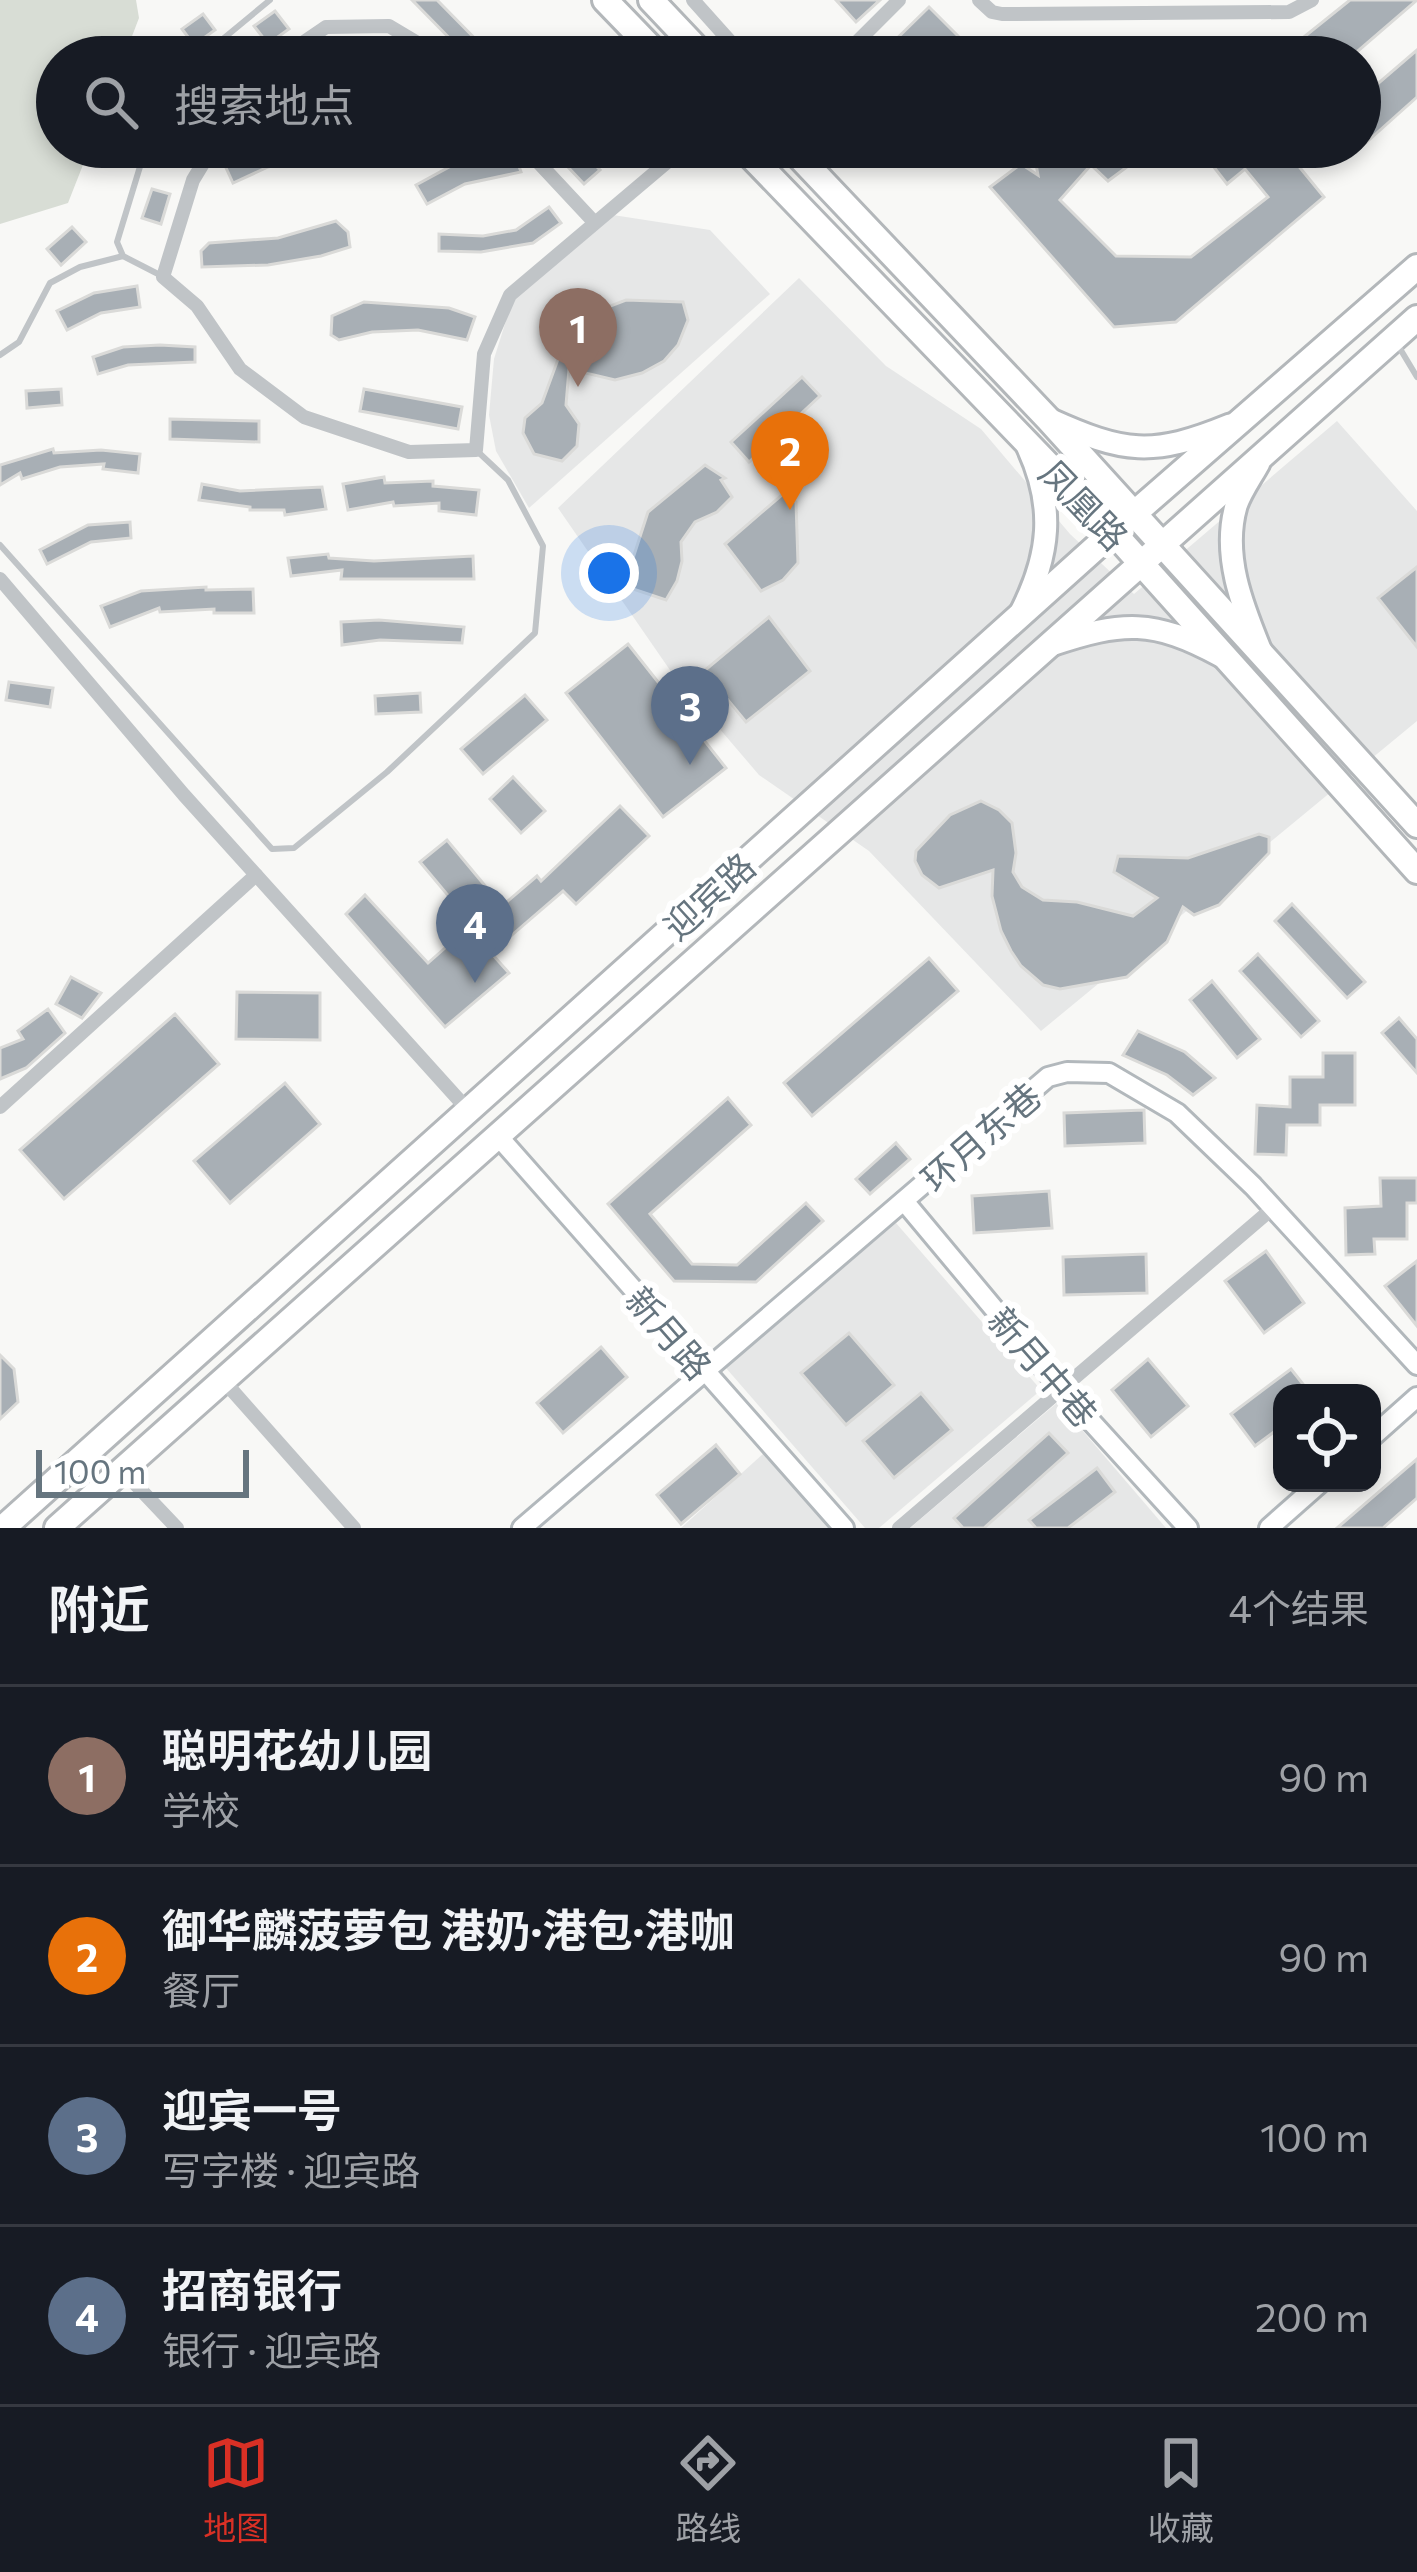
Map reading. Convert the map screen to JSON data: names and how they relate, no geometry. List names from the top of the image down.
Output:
{
  "streets": {
    "highway": ["凤凰路", "迎宾路"],
    "street": ["环月东巷", "新月路", "新月中巷"]
  },
  "crossings": [
    ["凤凰路", "迎宾路"],
    ["迎宾路", "新月路"],
    ["环月东巷", "新月路"],
    ["环月东巷", "新月中巷"]
  ],
  "scale_bar": "100 m",
  "page": {
    "search": "搜索地点",
    "pins": [
      "1",
      "2",
      "3",
      "4"
    ],
    "scale": "100 m",
    "heading": ["附近", "4个结果"],
    "list": [
      {
        "mark": "1",
        "name": "聪明花幼儿园",
        "note": "学校",
        "value": "90 m"
      },
      {
        "mark": "2",
        "name": "御华麟菠萝包 港奶·港包·港咖",
        "note": "餐厅",
        "value": "90 m"
      },
      {
        "mark": "3",
        "name": "迎宾一号",
        "note": "写字楼 · 迎宾路",
        "value": "100 m"
      },
      {
        "mark": "4",
        "name": "招商银行",
        "note": "银行 · 迎宾路",
        "value": "200 m"
      }
    ],
    "nav": ["地图", "路线", "收藏"]
  }
}
